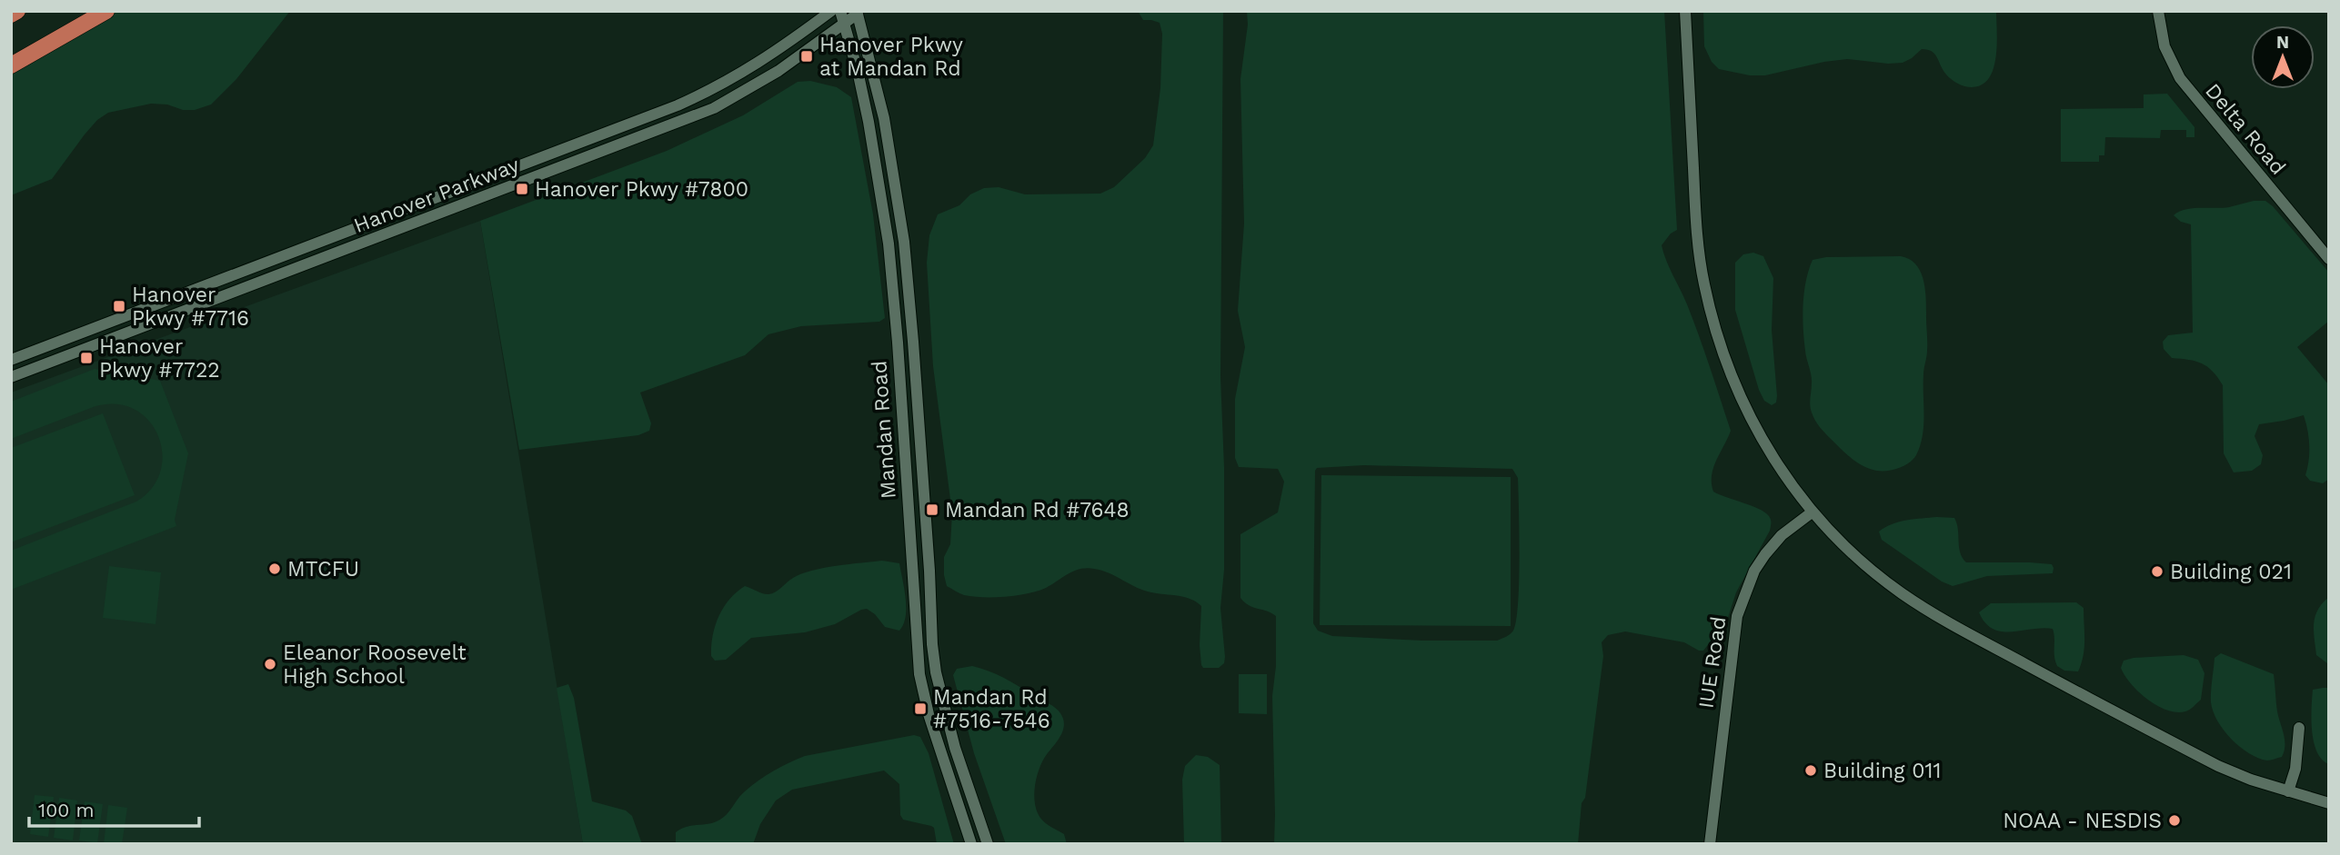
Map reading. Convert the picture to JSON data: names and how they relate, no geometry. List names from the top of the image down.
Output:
{
  "streets": {
    "street": [
      "Delta Road",
      "Hanover Parkway",
      "Mandan Road",
      "IUE Road"
    ]
  },
  "crossings": [
    ["Hanover Parkway", "Mandan Road"]
  ],
  "places": {
    "transit": [
      "Hanover Pkwy at Mandan Rd",
      "Hanover Pkwy #7800",
      "Hanover Pkwy #7716",
      "Hanover Pkwy #7722",
      "Mandan Rd #7648",
      "Mandan Rd #7516-7546"
    ],
    "other": [
      "MTCFU",
      "Building 021",
      "Eleanor Roosevelt High School",
      "Building 011",
      "NOAA - NESDIS"
    ]
  },
  "scale_bar": "100 m",
  "north": "top"
}
